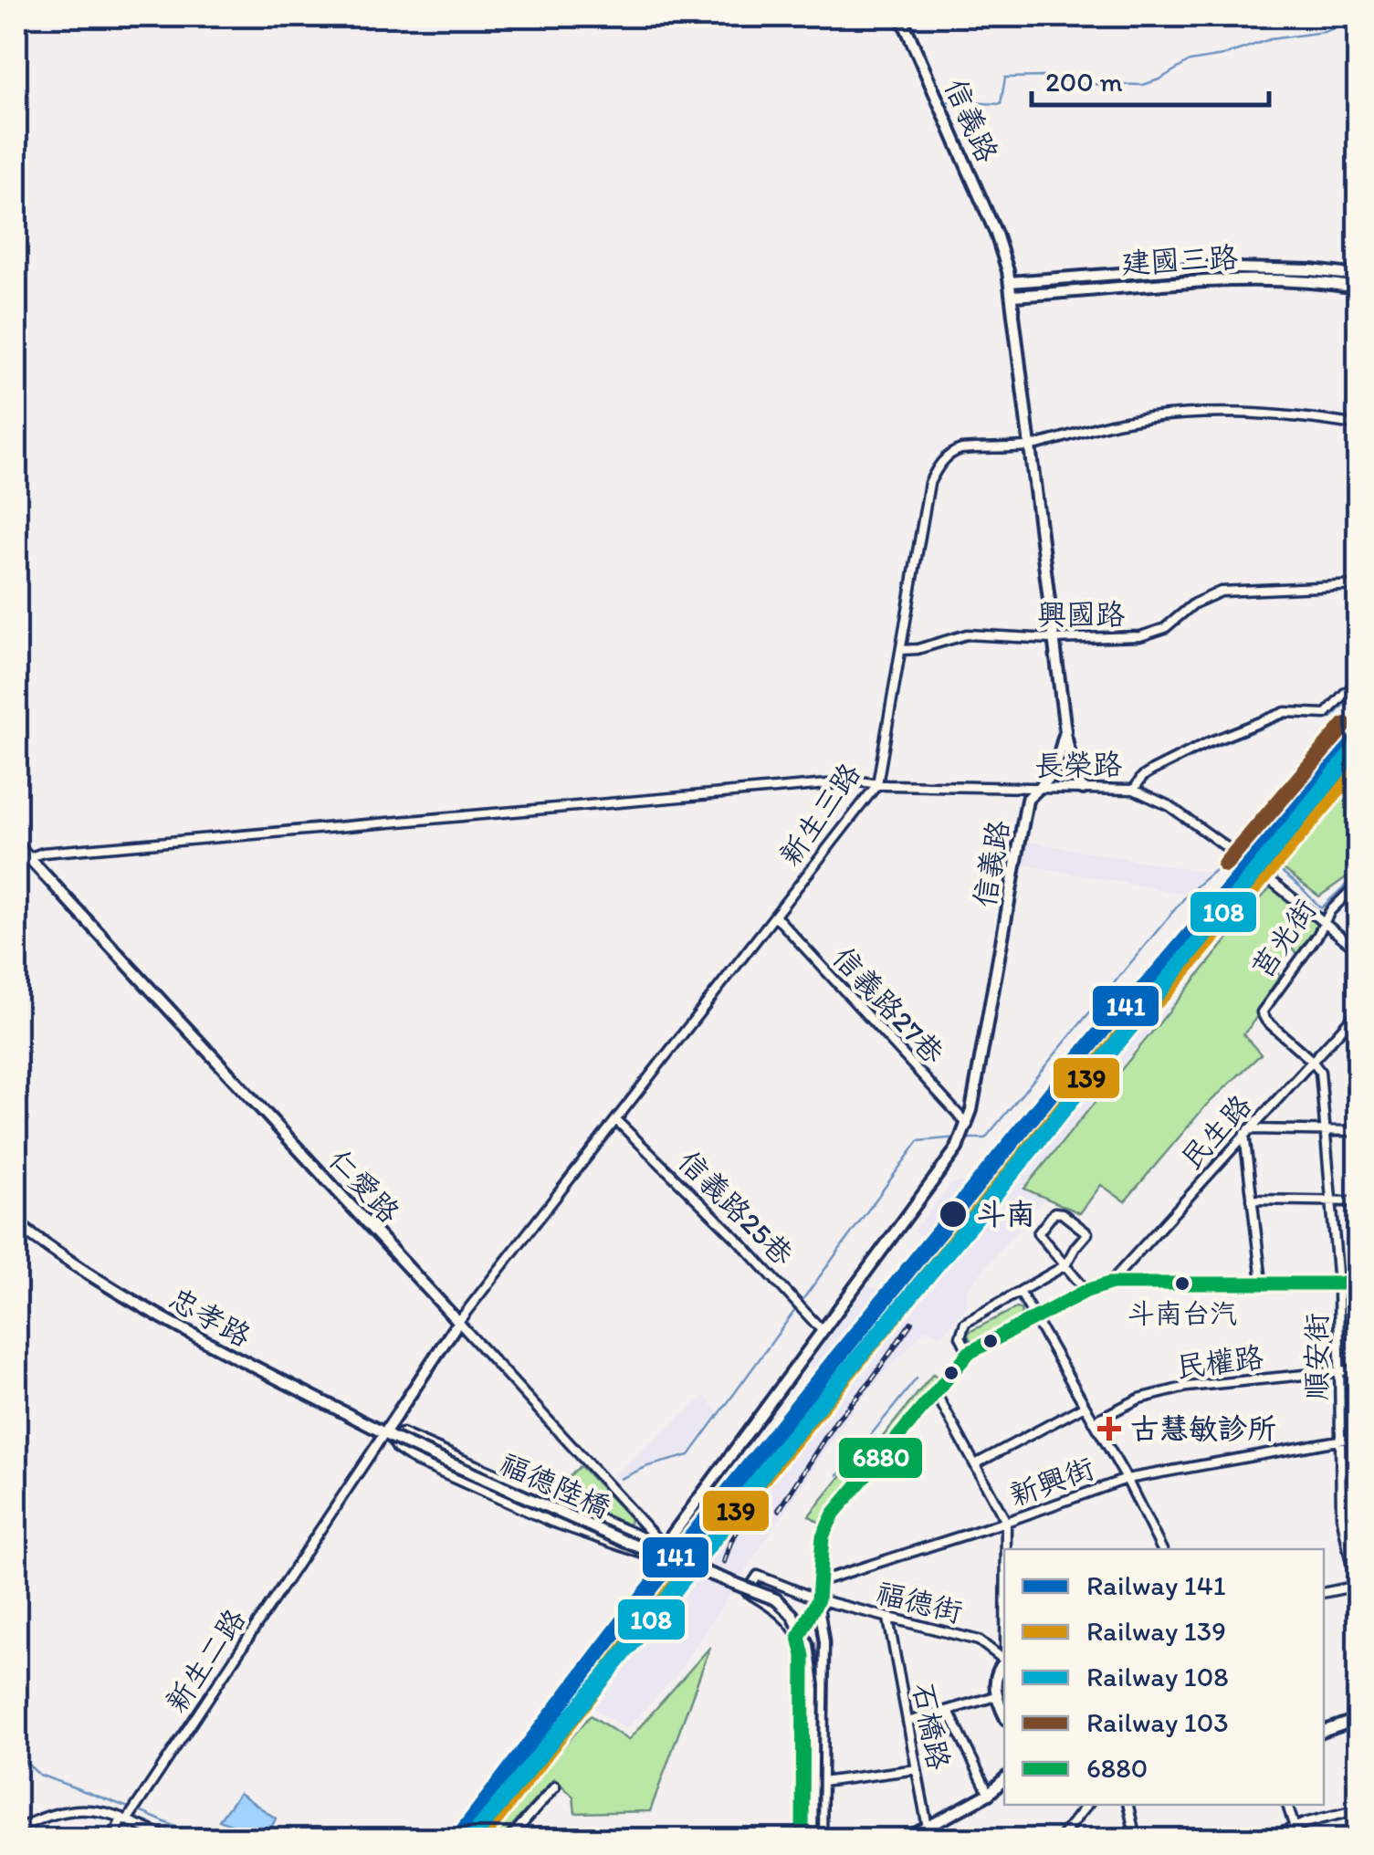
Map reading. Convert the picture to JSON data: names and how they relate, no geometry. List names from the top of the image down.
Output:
{
  "streets": {
    "street": [
      "信義路",
      "建國三路",
      "興國路",
      "長榮路",
      "新生三路",
      "莒光街",
      "信義路27巷",
      "民生路",
      "仁愛路",
      "信義路25巷",
      "忠孝路",
      "順安街",
      "民權路",
      "新興街",
      "福德陸橋",
      "福德街",
      "新生二路",
      "石橋路"
    ]
  },
  "crossings": [
    ["信義路", "建國三路"],
    ["信義路", "興國路"],
    ["信義路", "長榮路"],
    ["信義路", "新生三路"],
    ["信義路", "信義路27巷"],
    ["信義路", "仁愛路"],
    ["信義路", "信義路25巷"],
    ["信義路", "忠孝路"],
    ["興國路", "新生三路"],
    ["長榮路", "新生三路"],
    ["新生三路", "信義路27巷"],
    ["新生三路", "仁愛路"],
    ["新生三路", "信義路25巷"],
    ["新生三路", "忠孝路"],
    ["新生三路", "福德陸橋"],
    ["新生三路", "新生二路"],
    ["莒光街", "民生路"],
    ["莒光街", "順安街"],
    ["民生路", "順安街"],
    ["仁愛路", "忠孝路"],
    ["忠孝路", "福德陸橋"],
    ["忠孝路", "新生二路"],
    ["順安街", "民權路"],
    ["順安街", "新興街"],
    ["福德陸橋", "新生二路"],
    ["福德街", "石橋路"]
  ],
  "places": {
    "other": ["斗南", "斗南台汽"],
    "health": ["古慧敏診所"]
  },
  "lines": [
    "rail line 103",
    "rail line 141",
    "rail line 108",
    "rail line 139",
    "transit line 6880"
  ],
  "legend": [
    "Railway 141",
    "Railway 139",
    "Railway 108",
    "Railway 103",
    "6880"
  ],
  "scale_bar": "200 m"
}
